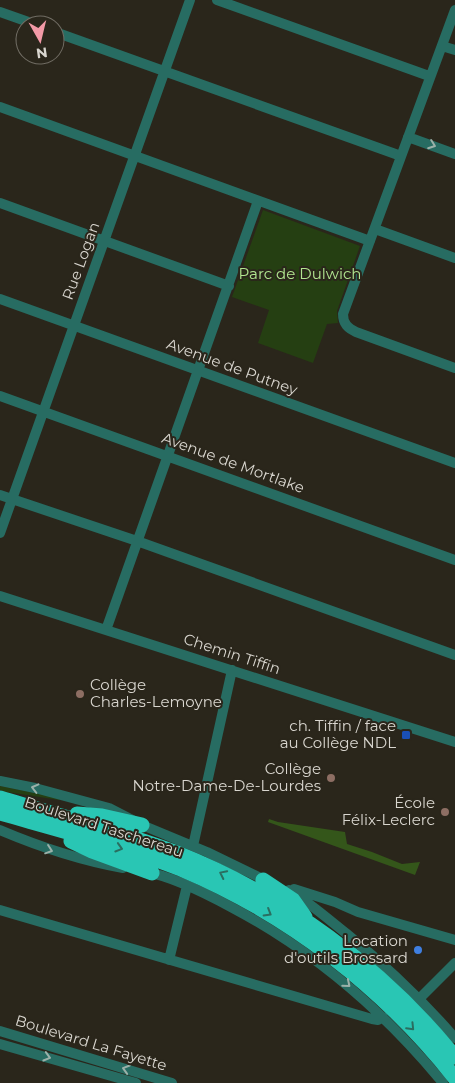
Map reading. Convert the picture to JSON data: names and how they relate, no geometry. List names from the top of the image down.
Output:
{
  "streets": {
    "highway": ["Boulevard Taschereau"],
    "street": [
      "Rue Logan",
      "Avenue de Putney",
      "Avenue de Mortlake",
      "Chemin Tiffin",
      "Boulevard La Fayette"
    ]
  },
  "crossings": [
    ["Rue Logan", "Avenue de Putney"],
    ["Rue Logan", "Avenue de Mortlake"]
  ],
  "parks": ["Parc de Dulwich"],
  "places": {
    "other": [
      "Collège Charles-Lemoyne",
      "Collège Notre-Dame-De-Lourdes",
      "École Félix-Leclerc",
      "Location d'outils Brossard"
    ],
    "transit": ["ch. Tiffin / face au Collège NDL"]
  },
  "north": "bottom"
}
